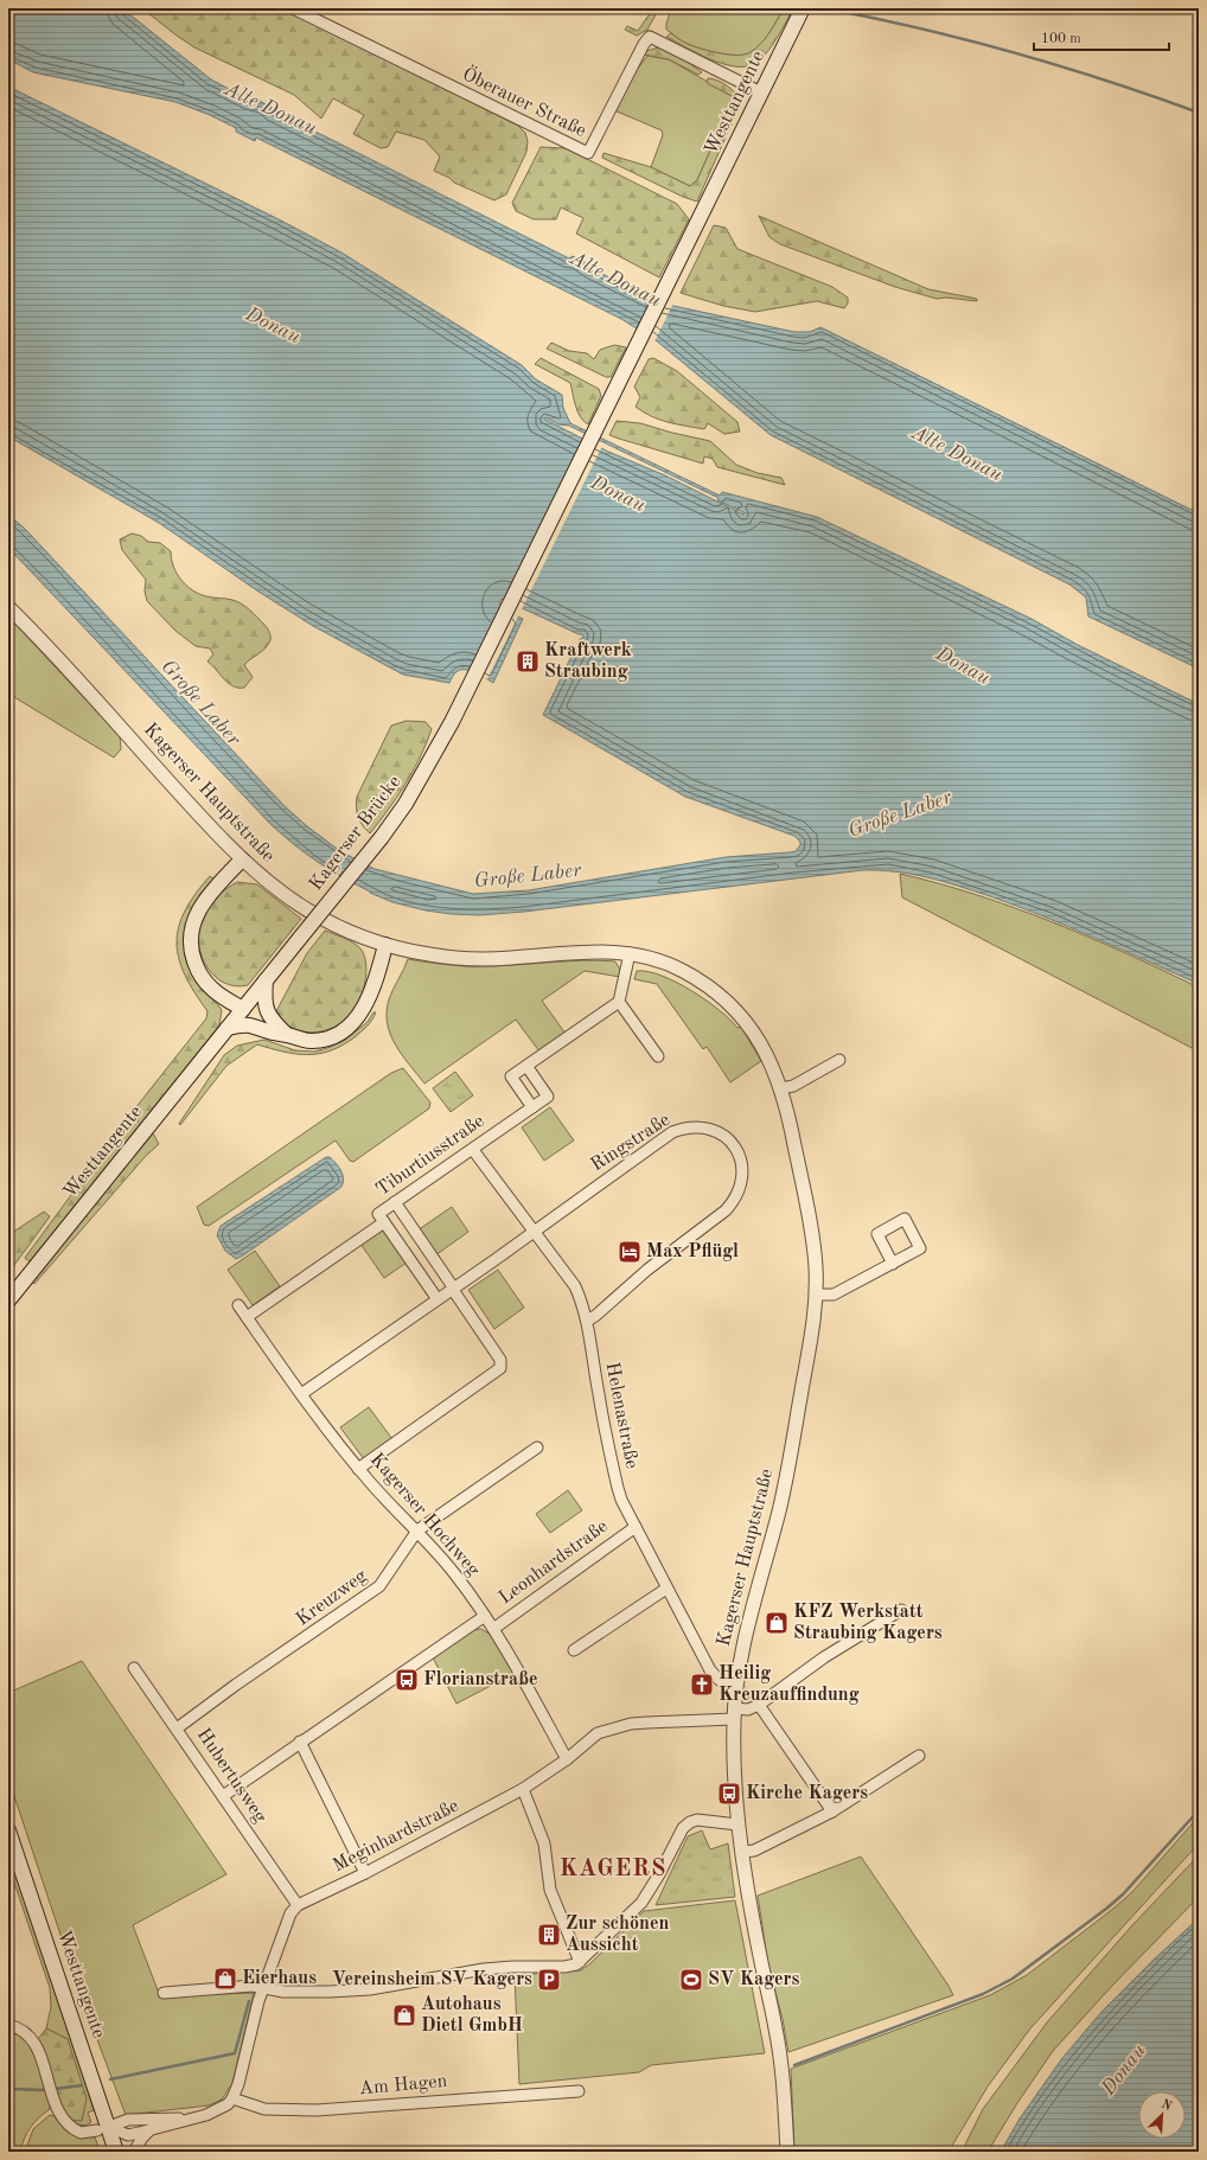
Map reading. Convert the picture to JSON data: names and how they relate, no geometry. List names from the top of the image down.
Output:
{
  "streets": {
    "main road": ["Westtangente", "Kagerser Brücke"],
    "street": [
      "Öberauer Straße",
      "Kagerser Hauptstraße",
      "Ringstraße",
      "Tiburtiusstraße",
      "Helenastraße",
      "Kagerser Hochweg",
      "Leonhardstraße",
      "Kreuzweg",
      "Hubertusweg",
      "Meginhardstraße",
      "Am Hagen"
    ]
  },
  "crossings": [
    ["Öberauer Straße", "Westtangente"],
    ["Westtangente", "Kagerser Brücke"],
    ["Kagerser Hauptstraße", "Helenastraße"],
    ["Kagerser Hauptstraße", "Meginhardstraße"],
    ["Ringstraße", "Helenastraße"],
    ["Ringstraße", "Kagerser Hochweg"],
    ["Tiburtiusstraße", "Helenastraße"],
    ["Tiburtiusstraße", "Kagerser Hochweg"],
    ["Helenastraße", "Leonhardstraße"],
    ["Kagerser Hochweg", "Leonhardstraße"],
    ["Kagerser Hochweg", "Kreuzweg"],
    ["Kagerser Hochweg", "Meginhardstraße"],
    ["Kreuzweg", "Hubertusweg"],
    ["Hubertusweg", "Meginhardstraße"]
  ],
  "districts": ["KAGERS"],
  "water": ["Alte Donau", "Donau", "Große Laber"],
  "places": {
    "building": ["Kraftwerk Straubing", "Zur schönen Aussicht"],
    "hotel": ["Max Pflügl"],
    "shop": ["KFZ Werkstatt Straubing Kagers", "Eierhaus", "Autohaus Dietl GmbH"],
    "bus stop": ["Florianstraße", "Kirche Kagers"],
    "church": ["Heilig Kreuzauffindung"],
    "parking": ["Vereinsheim SV Kagers"],
    "sports": ["SV Kagers"]
  },
  "scale_bar": "100 m",
  "north": "top right"
}
